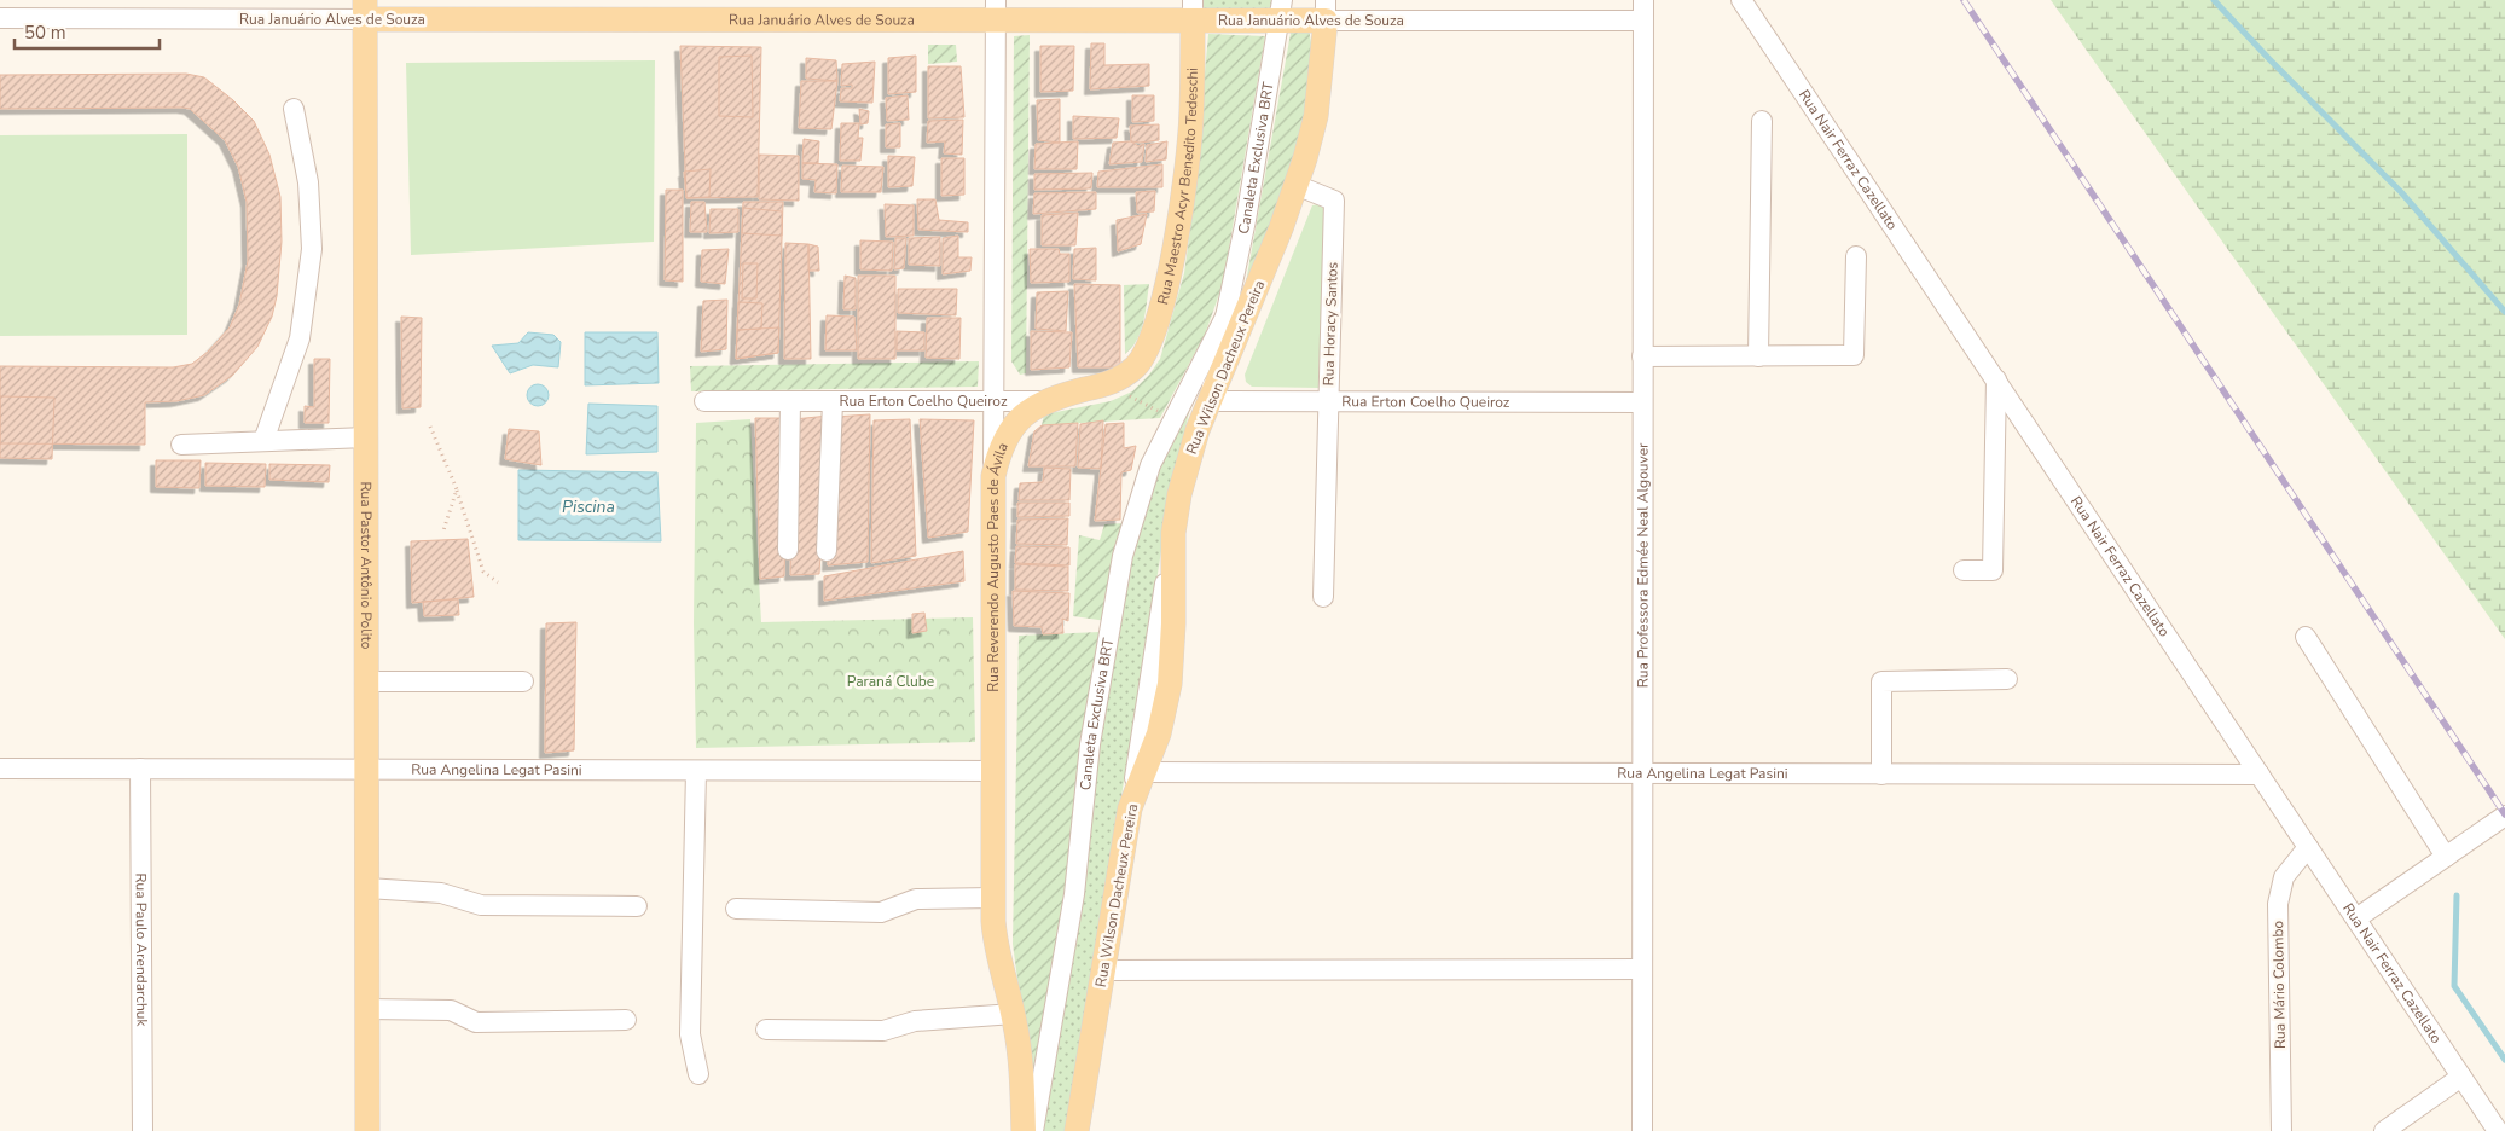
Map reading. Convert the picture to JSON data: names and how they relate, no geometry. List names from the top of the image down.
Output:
{
  "streets": {
    "main road": [
      "Rua Januário Alves de Souza",
      "Rua Maestro Acyr Benedito Tedeschi",
      "Rua Wilson Dacheux Pereira",
      "Rua Erton Coelho Queiroz",
      "Rua Pastor Antônio Polito",
      "Rua Reverendo Augusto Paes de Ávila"
    ],
    "street": [
      "Canaleta Exclusiva BRT",
      "Rua Nair Ferraz Cazellato",
      "Rua Horacy Santos",
      "Rua Professora Edmée Neal Algouver",
      "Rua Angelina Legat Pasini",
      "Rua Paulo Arendarchuk",
      "Rua Mário Colombo"
    ]
  },
  "crossings": [
    ["Rua Januário Alves de Souza", "Canaleta Exclusiva BRT"],
    ["Rua Januário Alves de Souza", "Rua Maestro Acyr Benedito Tedeschi"],
    ["Rua Januário Alves de Souza", "Rua Wilson Dacheux Pereira"],
    ["Rua Januário Alves de Souza", "Rua Pastor Antônio Polito"],
    ["Rua Januário Alves de Souza", "Rua Professora Edmée Neal Algouver"],
    ["Rua Januário Alves de Souza", "Rua Reverendo Augusto Paes de Ávila"],
    ["Canaleta Exclusiva BRT", "Rua Wilson Dacheux Pereira"],
    ["Canaleta Exclusiva BRT", "Rua Erton Coelho Queiroz"],
    ["Rua Nair Ferraz Cazellato", "Rua Angelina Legat Pasini"],
    ["Rua Nair Ferraz Cazellato", "Rua Mário Colombo"],
    ["Rua Maestro Acyr Benedito Tedeschi", "Rua Erton Coelho Queiroz"],
    ["Rua Horacy Santos", "Rua Wilson Dacheux Pereira"],
    ["Rua Horacy Santos", "Rua Erton Coelho Queiroz"],
    ["Rua Wilson Dacheux Pereira", "Rua Erton Coelho Queiroz"],
    ["Rua Wilson Dacheux Pereira", "Rua Angelina Legat Pasini"],
    ["Rua Erton Coelho Queiroz", "Rua Professora Edmée Neal Algouver"],
    ["Rua Erton Coelho Queiroz", "Rua Reverendo Augusto Paes de Ávila"],
    ["Rua Pastor Antônio Polito", "Rua Angelina Legat Pasini"],
    ["Rua Professora Edmée Neal Algouver", "Rua Angelina Legat Pasini"],
    ["Rua Reverendo Augusto Paes de Ávila", "Rua Angelina Legat Pasini"],
    ["Rua Angelina Legat Pasini", "Rua Paulo Arendarchuk"]
  ],
  "water": ["Piscina"],
  "parks": ["Paraná Clube"],
  "scale_bar": "50 m"
}
